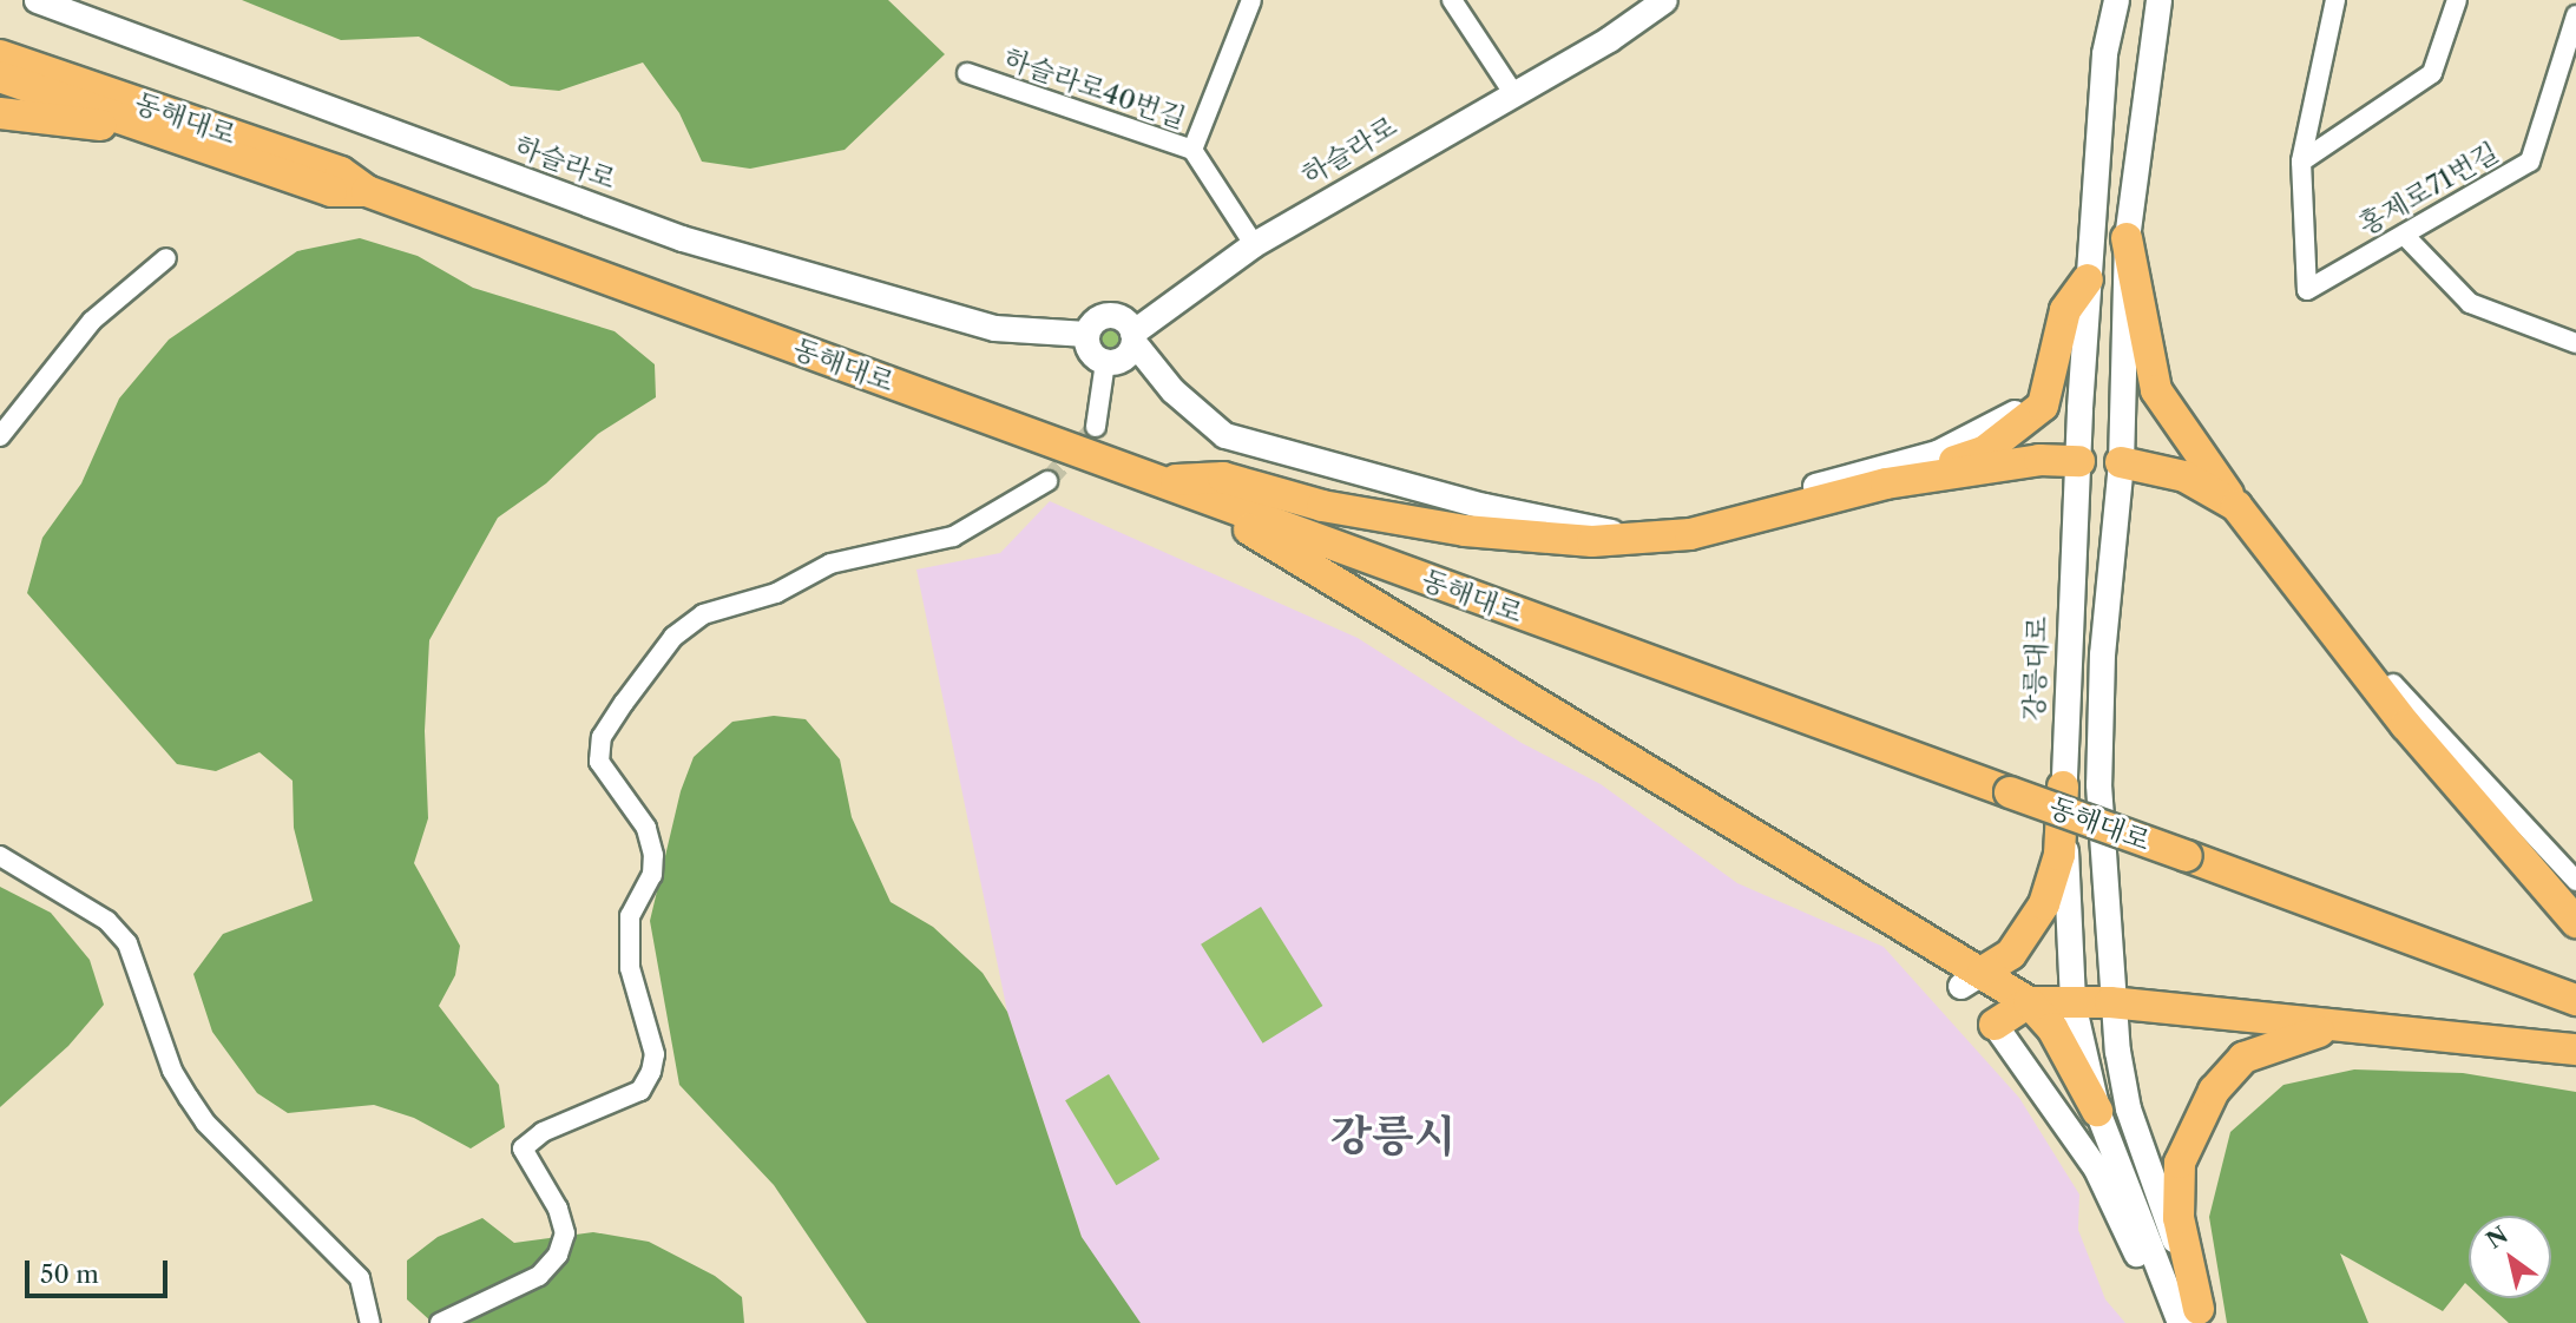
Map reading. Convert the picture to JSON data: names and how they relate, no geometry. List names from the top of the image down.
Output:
{
  "streets": {
    "main road": ["동해대로"],
    "street": [
      "하슬라로40번길",
      "하슬라로",
      "홍제로71번길",
      "강릉대로"
    ]
  },
  "crossings": [
    ["하슬라로40번길", "하슬라로"]
  ],
  "districts": ["강릉시"],
  "scale_bar": "50 m",
  "north": "top left"
}
